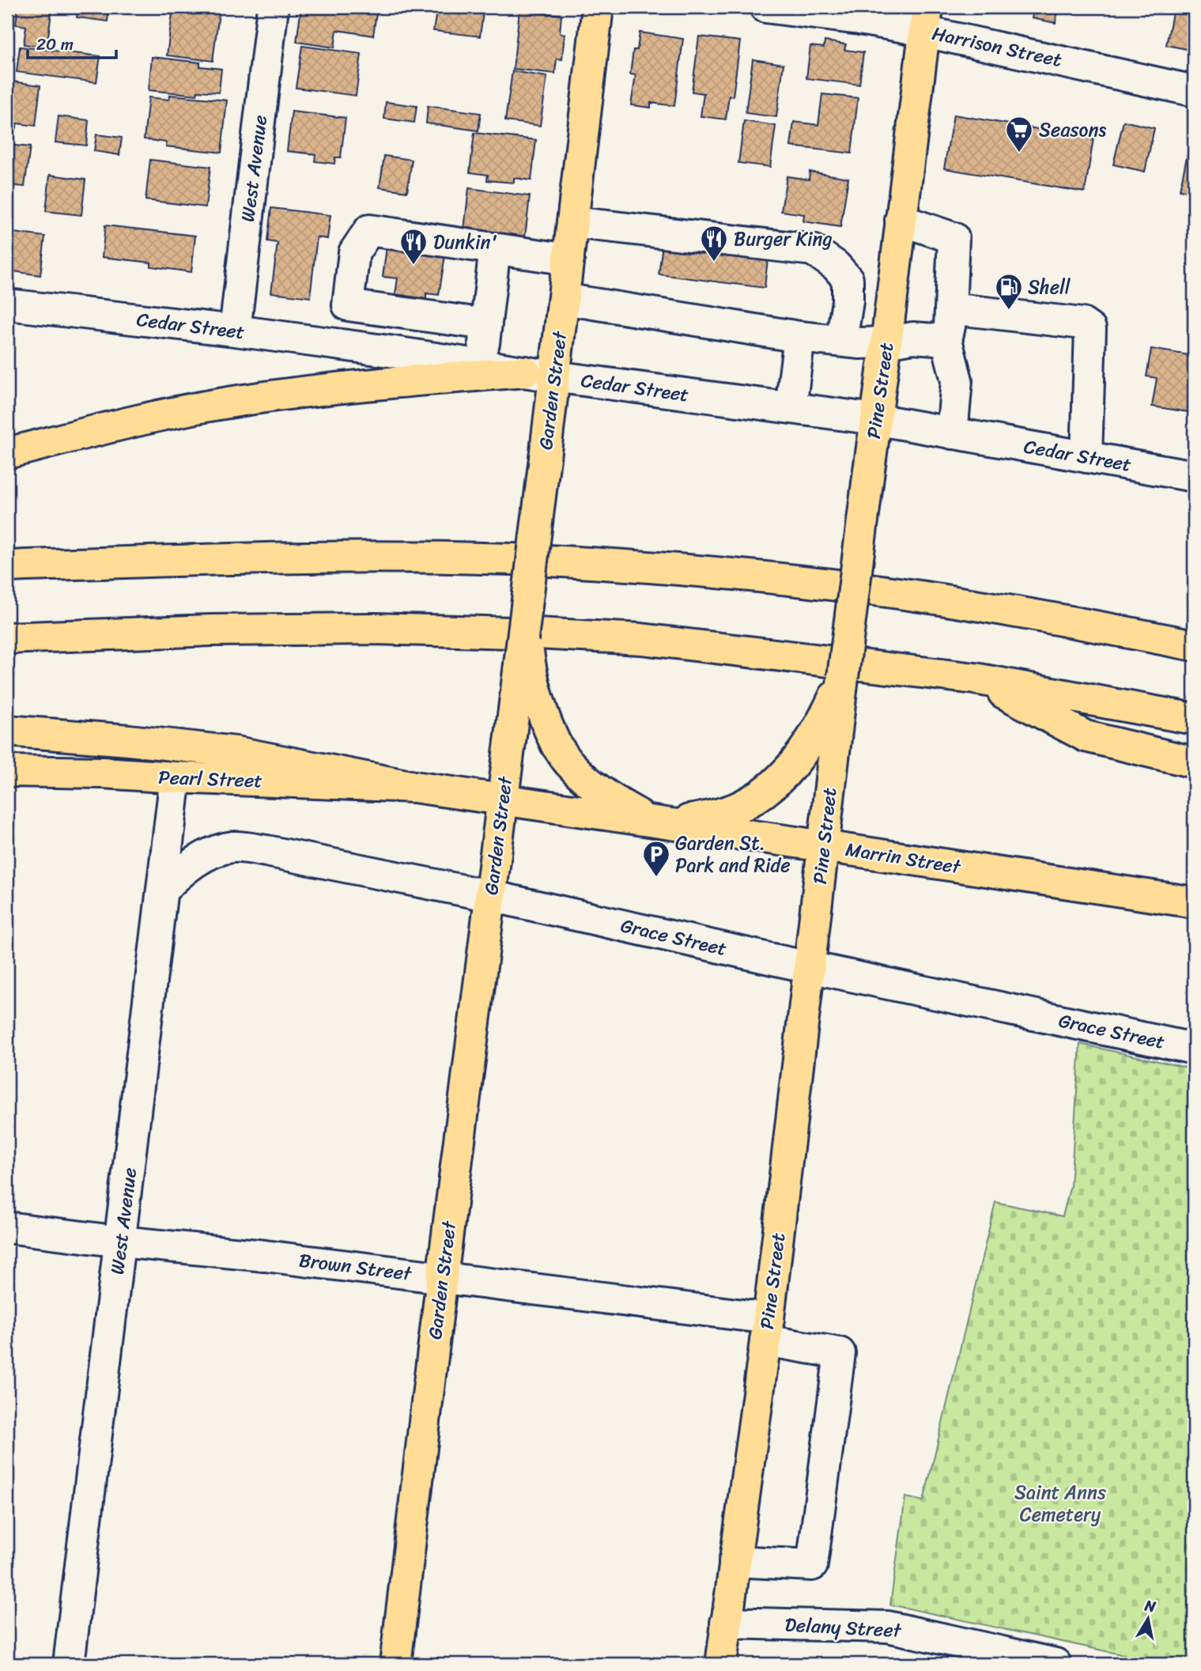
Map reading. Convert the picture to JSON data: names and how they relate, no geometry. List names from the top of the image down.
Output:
{
  "streets": {
    "main road": [
      "Garden Street",
      "Pine Street",
      "Pearl Street",
      "Marrin Street"
    ],
    "street": [
      "Harrison Street",
      "West Avenue",
      "Cedar Street",
      "Grace Street",
      "Brown Street",
      "Delany Street"
    ]
  },
  "crossings": [
    ["Harrison Street", "Pine Street"],
    ["West Avenue", "Cedar Street"],
    ["West Avenue", "Pearl Street"],
    ["West Avenue", "Grace Street"],
    ["West Avenue", "Brown Street"],
    ["Cedar Street", "Garden Street"],
    ["Cedar Street", "Pine Street"],
    ["Garden Street", "Marrin Street"],
    ["Garden Street", "Grace Street"],
    ["Garden Street", "Brown Street"],
    ["Pine Street", "Marrin Street"],
    ["Pine Street", "Grace Street"],
    ["Pine Street", "Brown Street"],
    ["Pine Street", "Delany Street"],
    ["Pearl Street", "Marrin Street"]
  ],
  "parks": ["Saint Anns Cemetery"],
  "places": {
    "supermarket": ["Seasons"],
    "restaurant": ["Burger King", "Dunkin'"],
    "fuel station": ["Shell"],
    "parking": ["Garden St. Park and Ride"]
  },
  "scale_bar": "20 m",
  "north": "top"
}
